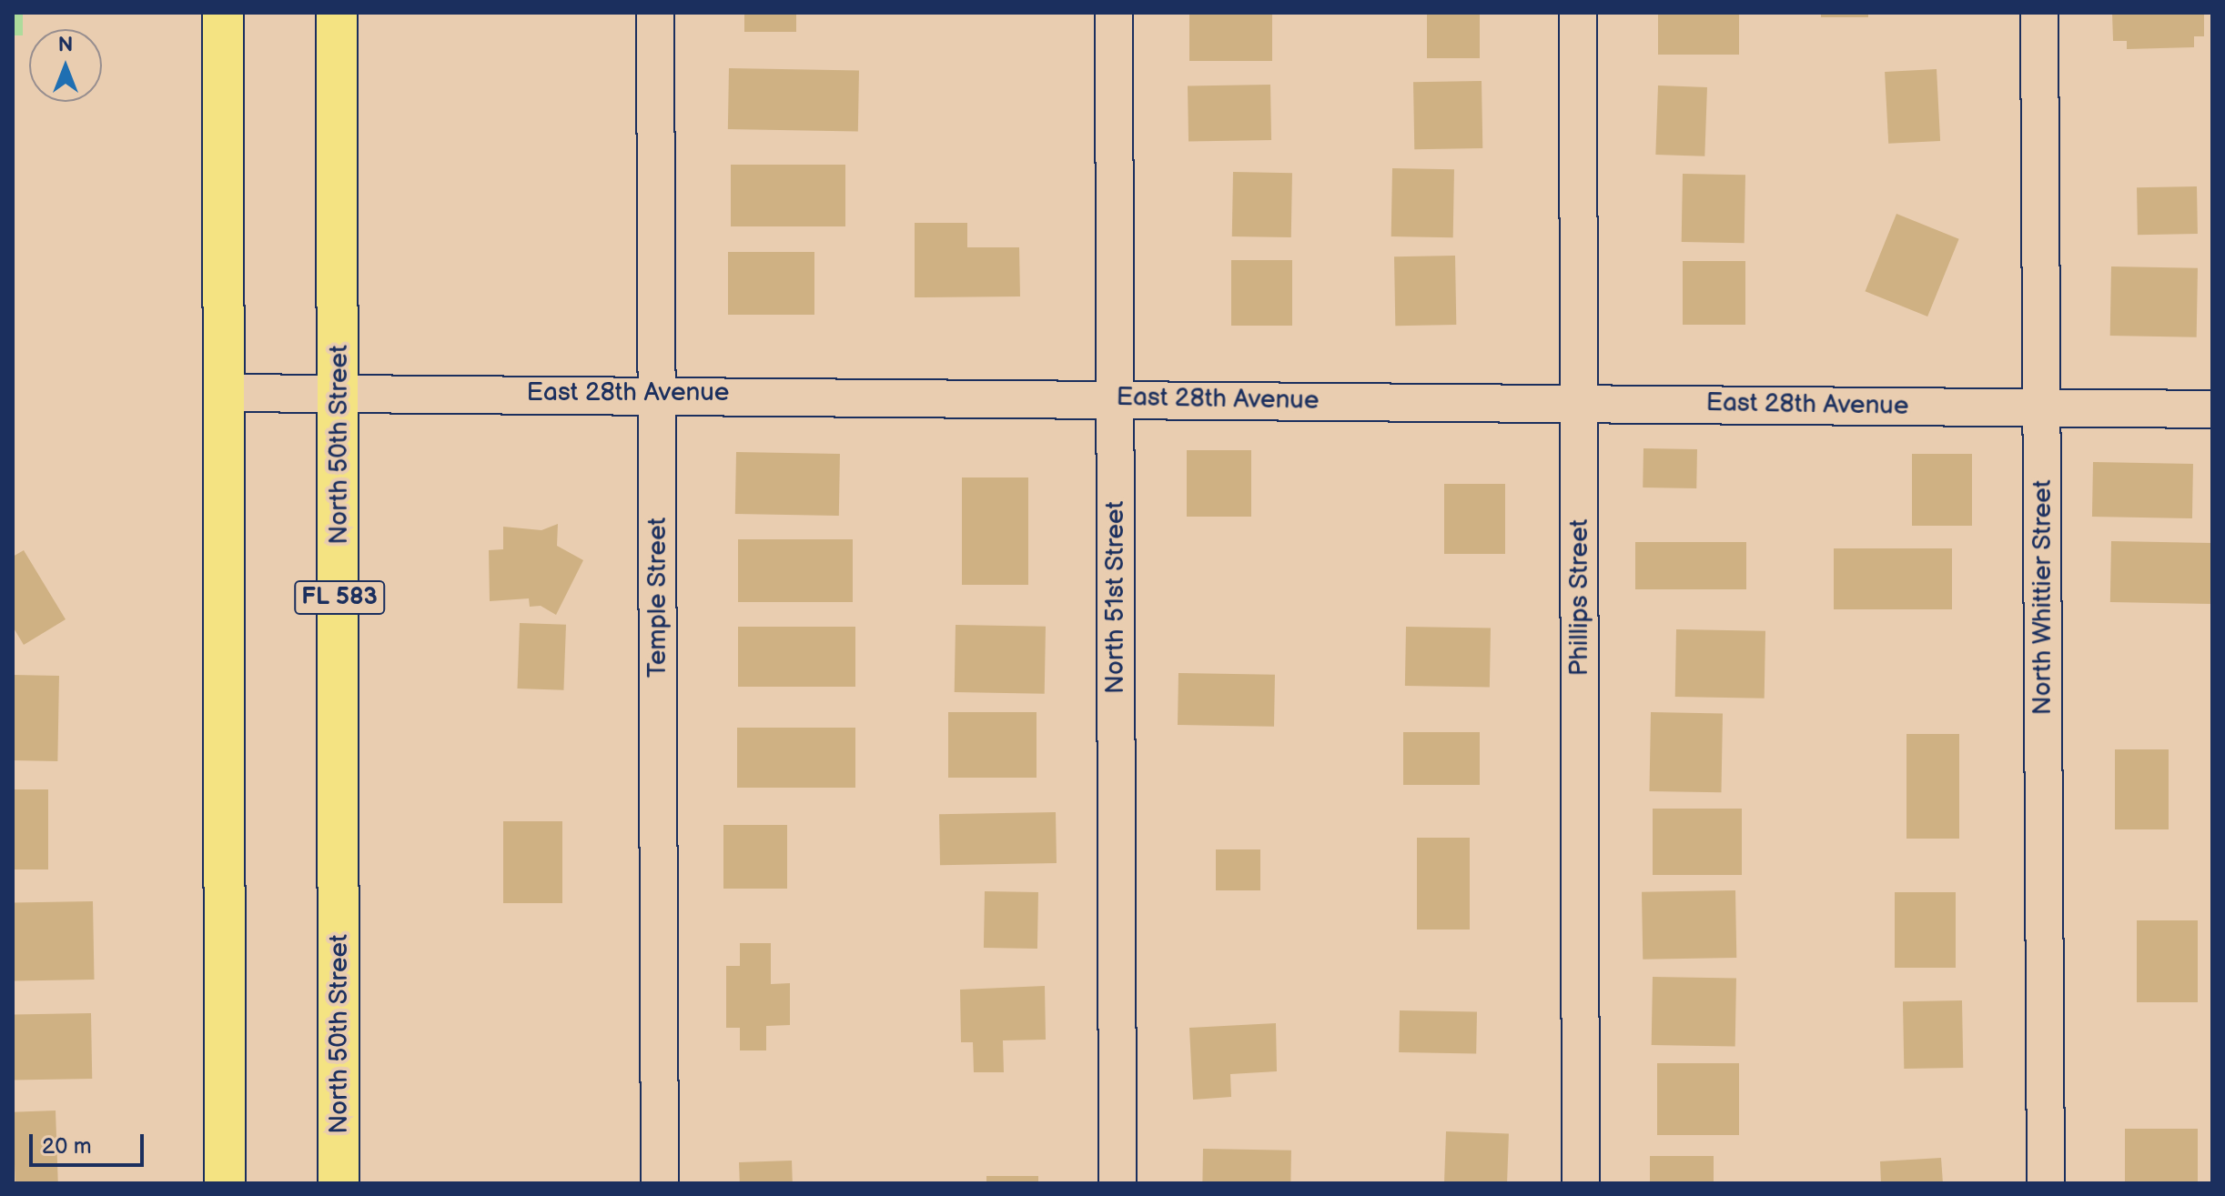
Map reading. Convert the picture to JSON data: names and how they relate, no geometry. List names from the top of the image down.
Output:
{
  "streets": {
    "main road": ["North 50th Street", "FL 583"],
    "street": [
      "East 28th Avenue",
      "Temple Street",
      "North 51st Street",
      "Phillips Street",
      "North Whittier Street"
    ]
  },
  "crossings": [
    ["East 28th Avenue", "North 50th Street"],
    ["East 28th Avenue", "Temple Street"],
    ["East 28th Avenue", "North 51st Street"],
    ["East 28th Avenue", "Phillips Street"],
    ["East 28th Avenue", "North Whittier Street"]
  ],
  "scale_bar": "20 m",
  "north": "top"
}
